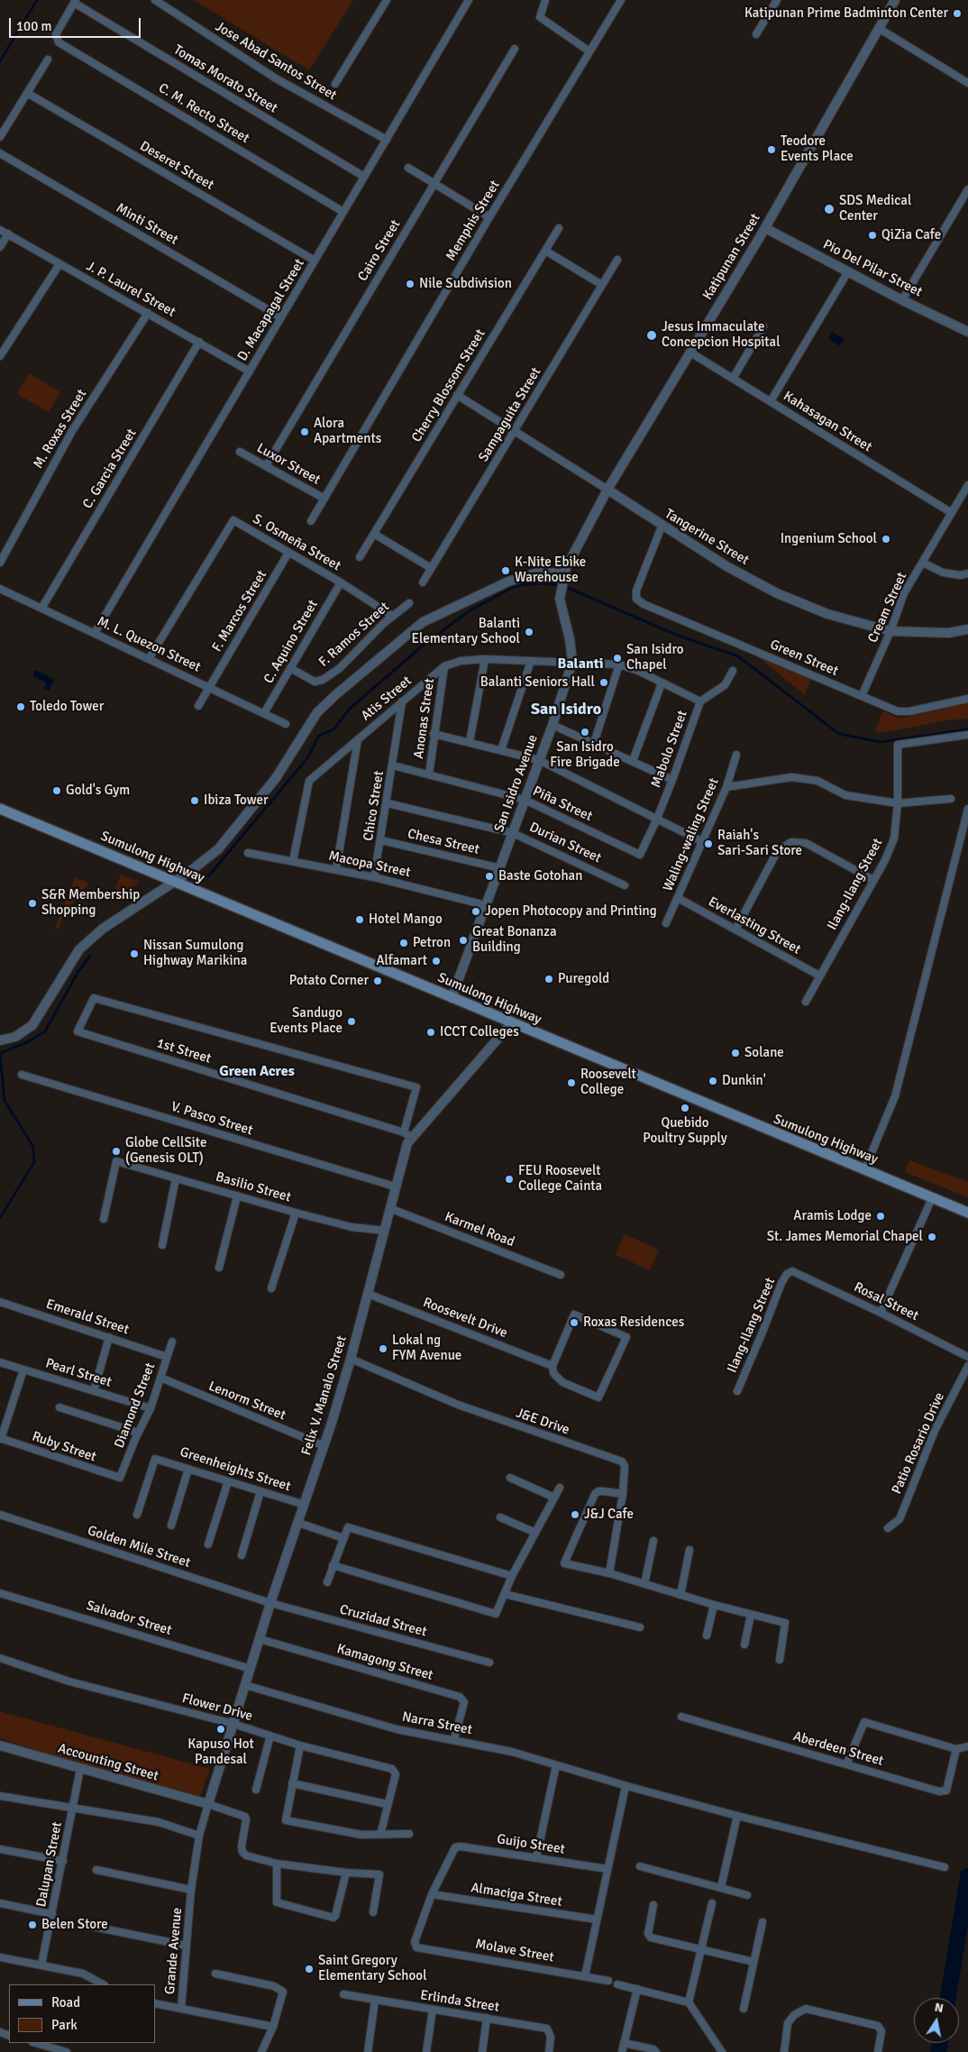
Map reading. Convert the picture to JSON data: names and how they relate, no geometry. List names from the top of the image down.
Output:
{
  "streets": {
    "main road": ["Sumulong Highway"],
    "street": [
      "Jose Abad Santos Street",
      "Tomas Morato Street",
      "C. M. Recto Street",
      "Deseret Street",
      "Memphis Street",
      "Minti Street",
      "Cairo Street",
      "Katipunan Street",
      "Pio Del Pilar Street",
      "J. P. Laurel Street",
      "D. Macapagal Street",
      "Cherry Blossom Street",
      "Sampaguita Street",
      "Kahasagan Street",
      "M. Roxas Street",
      "Luxor Street",
      "C. Garcia Street",
      "Tangerine Street",
      "S. Osmeña Street",
      "Cream Street",
      "F. Marcos Street",
      "F. Ramos Street",
      "C. Aquino Street",
      "M. L. Quezon Street",
      "Green Street",
      "Atis Street",
      "Anonas Street",
      "Mabolo Street",
      "San Isidro Avenue",
      "Piña Street",
      "Chico Street",
      "Waling-waling Street",
      "Chesa Street",
      "Durian Street",
      "Macopa Street",
      "Ilang-Ilang Street",
      "Everlasting Street",
      "1st Street",
      "V. Pasco Street",
      "Basilio Street",
      "Karmel Road",
      "Rosal Street",
      "Emerald Street",
      "Roosevelt Drive",
      "Pearl Street",
      "Felix V. Manalo Street",
      "Lenorm Street",
      "Diamond Street",
      "J&E Drive",
      "Patio Rosario Drive",
      "Ruby Street",
      "Greenheights Street",
      "Golden Mile Street",
      "Salvador Street",
      "Cruzidad Street",
      "Kamagong Street",
      "Flower Drive",
      "Narra Street",
      "Aberdeen Street",
      "Accounting Street",
      "Guijo Street",
      "Dalupan Street",
      "Almaciga Street",
      "Grande Avenue",
      "Molave Street",
      "Erlinda Street"
    ]
  },
  "crossings": [
    ["Jose Abad Santos Street", "D. Macapagal Street"],
    ["Tomas Morato Street", "C. M. Recto Street"],
    ["Tomas Morato Street", "D. Macapagal Street"],
    ["C. M. Recto Street", "D. Macapagal Street"],
    ["Deseret Street", "D. Macapagal Street"],
    ["Memphis Street", "Luxor Street"],
    ["Minti Street", "D. Macapagal Street"],
    ["Cairo Street", "Luxor Street"],
    ["Katipunan Street", "Pio Del Pilar Street"],
    ["Katipunan Street", "Kahasagan Street"],
    ["Katipunan Street", "Tangerine Street"],
    ["Katipunan Street", "San Isidro Avenue"],
    ["J. P. Laurel Street", "D. Macapagal Street"],
    ["J. P. Laurel Street", "M. Roxas Street"],
    ["J. P. Laurel Street", "C. Garcia Street"],
    ["D. Macapagal Street", "M. L. Quezon Street"],
    ["Cherry Blossom Street", "Tangerine Street"],
    ["Sampaguita Street", "Tangerine Street"],
    ["Kahasagan Street", "Cream Street"],
    ["C. Garcia Street", "M. L. Quezon Street"],
    ["Tangerine Street", "Cream Street"],
    ["Tangerine Street", "Green Street"],
    ["S. Osmeña Street", "F. Marcos Street"],
    ["S. Osmeña Street", "F. Ramos Street"],
    ["S. Osmeña Street", "C. Aquino Street"],
    ["S. Osmeña Street", "M. L. Quezon Street"],
    ["Cream Street", "Green Street"],
    ["F. Marcos Street", "M. L. Quezon Street"],
    ["F. Ramos Street", "C. Aquino Street"],
    ["C. Aquino Street", "M. L. Quezon Street"],
    ["Atis Street", "Anonas Street"],
    ["Atis Street", "Mabolo Street"],
    ["Atis Street", "San Isidro Avenue"],
    ["Atis Street", "Chico Street"],
    ["Atis Street", "Macopa Street"],
    ["Anonas Street", "Piña Street"],
    ["Mabolo Street", "San Isidro Avenue"],
    ["Mabolo Street", "Piña Street"],
    ["San Isidro Avenue", "Piña Street"],
    ["San Isidro Avenue", "Chesa Street"],
    ["San Isidro Avenue", "Durian Street"],
    ["San Isidro Avenue", "Sumulong Highway"],
    ["San Isidro Avenue", "Macopa Street"],
    ["Piña Street", "Chico Street"],
    ["Chico Street", "Chesa Street"],
    ["Chico Street", "Durian Street"],
    ["Chico Street", "Macopa Street"],
    ["Waling-waling Street", "Everlasting Street"],
    ["Sumulong Highway", "Felix V. Manalo Street"],
    ["Ilang-Ilang Street", "Everlasting Street"],
    ["Ilang-Ilang Street", "Rosal Street"],
    ["1st Street", "Felix V. Manalo Street"],
    ["V. Pasco Street", "Felix V. Manalo Street"],
    ["Basilio Street", "Felix V. Manalo Street"],
    ["Karmel Road", "Felix V. Manalo Street"],
    ["Emerald Street", "Diamond Street"],
    ["Roosevelt Drive", "Felix V. Manalo Street"],
    ["Pearl Street", "Diamond Street"],
    ["Felix V. Manalo Street", "Lenorm Street"],
    ["Felix V. Manalo Street", "J&E Drive"],
    ["Felix V. Manalo Street", "Greenheights Street"],
    ["Felix V. Manalo Street", "Golden Mile Street"],
    ["Felix V. Manalo Street", "Salvador Street"],
    ["Felix V. Manalo Street", "Cruzidad Street"],
    ["Felix V. Manalo Street", "Kamagong Street"],
    ["Felix V. Manalo Street", "Flower Drive"],
    ["Felix V. Manalo Street", "Narra Street"],
    ["Felix V. Manalo Street", "Accounting Street"],
    ["Felix V. Manalo Street", "Grande Avenue"],
    ["Lenorm Street", "Diamond Street"],
    ["Diamond Street", "Ruby Street"],
    ["Golden Mile Street", "Cruzidad Street"],
    ["Kamagong Street", "Narra Street"],
    ["Accounting Street", "Dalupan Street"],
    ["Accounting Street", "Grande Avenue"],
    ["Guijo Street", "Almaciga Street"],
    ["Guijo Street", "Molave Street"],
    ["Almaciga Street", "Molave Street"]
  ],
  "districts": ["Balanti", "San Isidro", "Green Acres"],
  "places": [
    "Katipunan Prime Badminton Center",
    "Teodore Events Place",
    "SDS Medical Center",
    "QiZia Cafe",
    "Nile Subdivision",
    "Jesus Immaculate Concepcion Hospital",
    "Alora Apartments",
    "Ingenium School",
    "K-Nite Ebike Warehouse",
    "Balanti Elementary School",
    "San Isidro Chapel",
    "Balanti Seniors Hall",
    "Toledo Tower",
    "San Isidro Fire Brigade",
    "Gold's Gym",
    "Ibiza Tower",
    "Raiah's Sari-Sari Store",
    "Baste Gotohan",
    "S&R Membership Shopping",
    "Jopen Photocopy and Printing",
    "Hotel Mango",
    "Great Bonanza Building",
    "Petron",
    "Nissan Sumulong Highway Marikina",
    "Alfamart",
    "Puregold",
    "Potato Corner",
    "Sandugo Events Place",
    "ICCT Colleges",
    "Solane",
    "Dunkin'",
    "Roosevelt College",
    "Quebido Poultry Supply",
    "Globe CellSite (Genesis OLT)",
    "FEU Roosevelt College Cainta",
    "Aramis Lodge",
    "St. James Memorial Chapel",
    "Roxas Residences",
    "Lokal ng FYM Avenue",
    "J&J Cafe",
    "Kapuso Hot Pandesal",
    "Belen Store",
    "Saint Gregory Elementary School"
  ],
  "legend": ["Road", "Park"],
  "scale_bar": "100 m",
  "north": "top"
}
